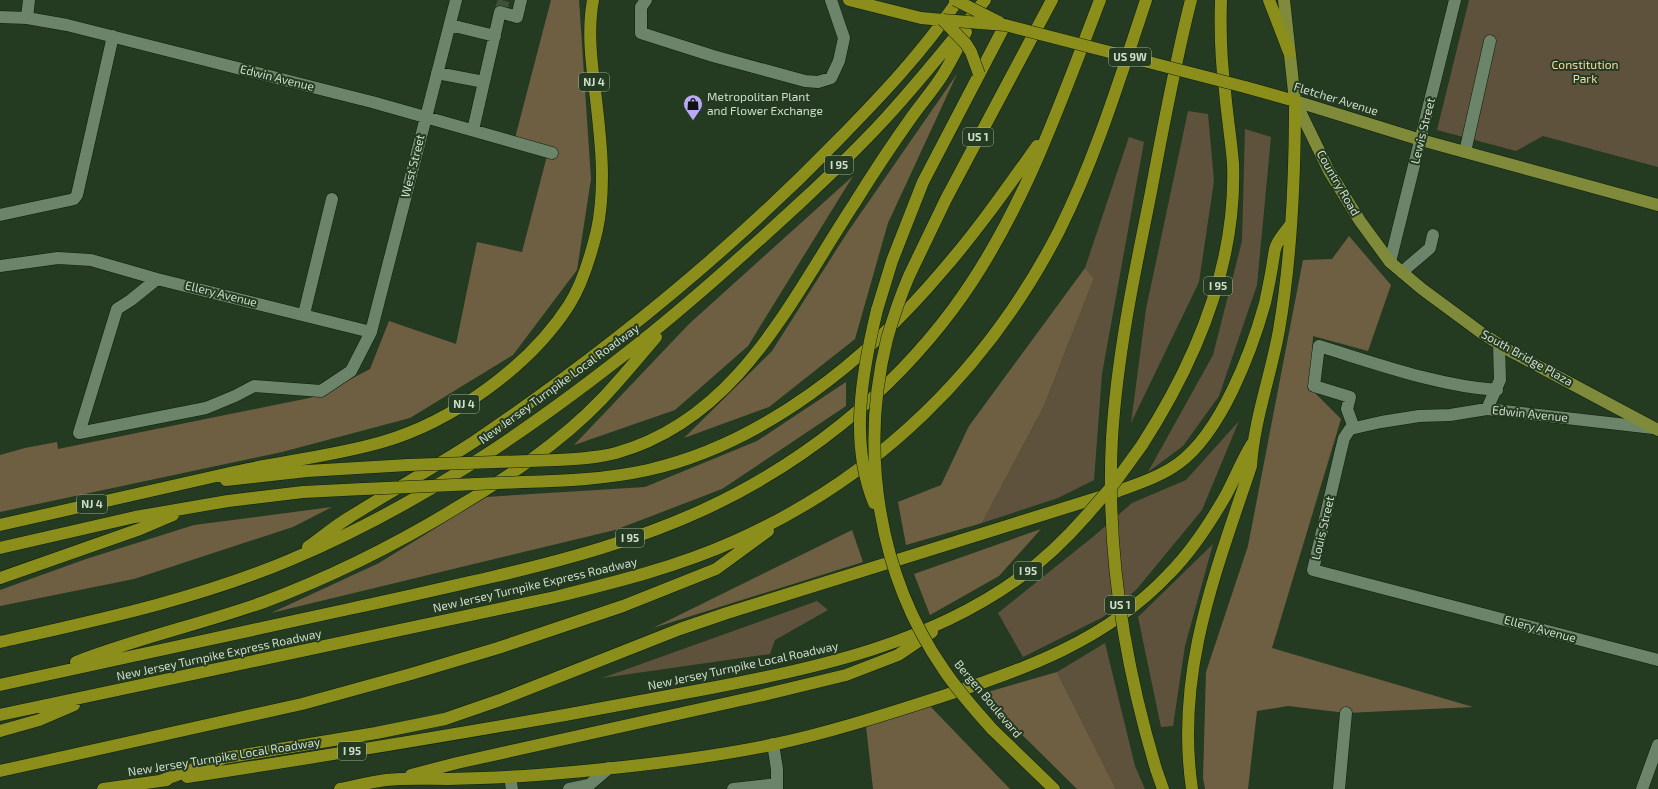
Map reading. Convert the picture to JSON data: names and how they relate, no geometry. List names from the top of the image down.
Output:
{
  "streets": {
    "highway": [
      "US 9W",
      "NJ 4",
      "Fletcher Avenue",
      "US 1",
      "I 95",
      "New Jersey Turnpike Local Roadway",
      "New Jersey Turnpike Express Roadway",
      "Bergen Boulevard"
    ],
    "main road": ["Country Road", "South Bridge Plaza"],
    "street": [
      "Edwin Avenue",
      "Lewis Street",
      "West Street",
      "Ellery Avenue",
      "Louis Street"
    ]
  },
  "crossings": [
    ["Edwin Avenue", "West Street"],
    ["Edwin Avenue", "South Bridge Plaza"],
    ["Edwin Avenue", "Louis Street"],
    ["Fletcher Avenue", "Lewis Street"],
    ["Fletcher Avenue", "Country Road"],
    ["Lewis Street", "Country Road"],
    ["Lewis Street", "South Bridge Plaza"],
    ["US 1", "Bergen Boulevard"],
    ["West Street", "Ellery Avenue"],
    ["Country Road", "South Bridge Plaza"],
    ["Ellery Avenue", "Louis Street"]
  ],
  "parks": ["Constitution Park"],
  "places": {
    "shop": ["Metropolitan Plant and Flower Exchange"]
  }
}
